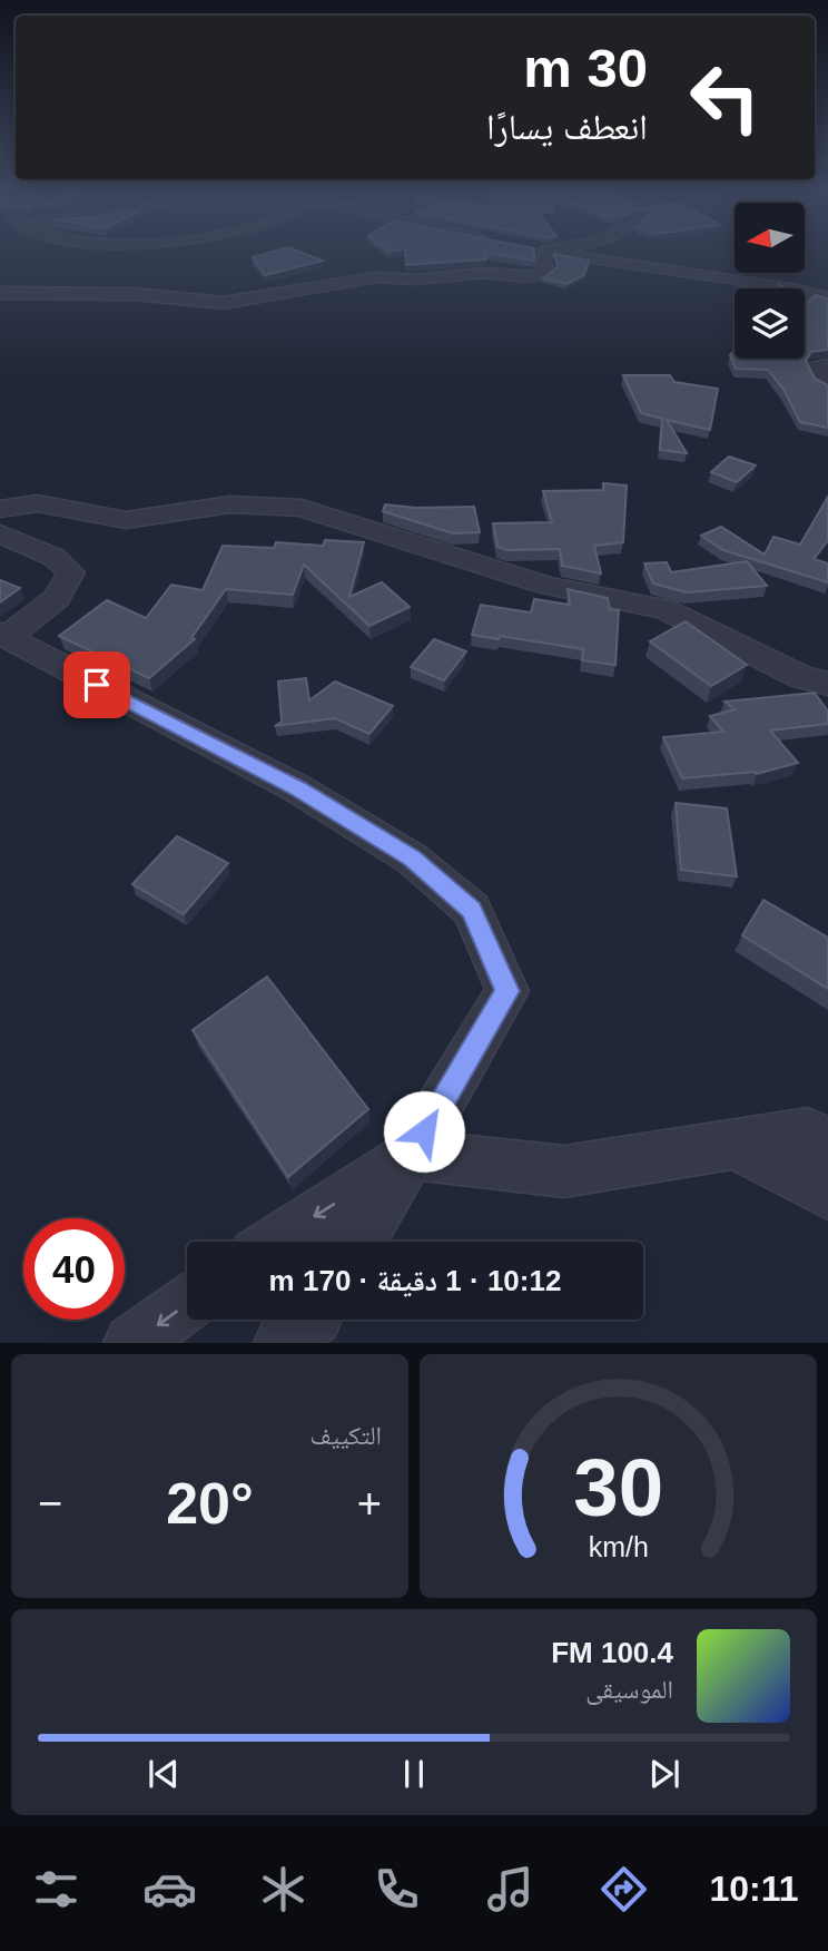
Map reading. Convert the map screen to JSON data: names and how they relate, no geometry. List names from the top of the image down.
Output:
{
  "north": "left",
  "page": {
    "turn": ["30 m", "انعطف يسارًا"],
    "limit": "40",
    "trip": "10:12 · 1 دقيقة · 170 m",
    "tile": "التكييف",
    "heat": ["−", "20°", "+"],
    "song": ["100.4 FM", "الموسيقى"],
    "tabs": "10:11",
    "gauge": ["30", "km/h"]
  }
}
